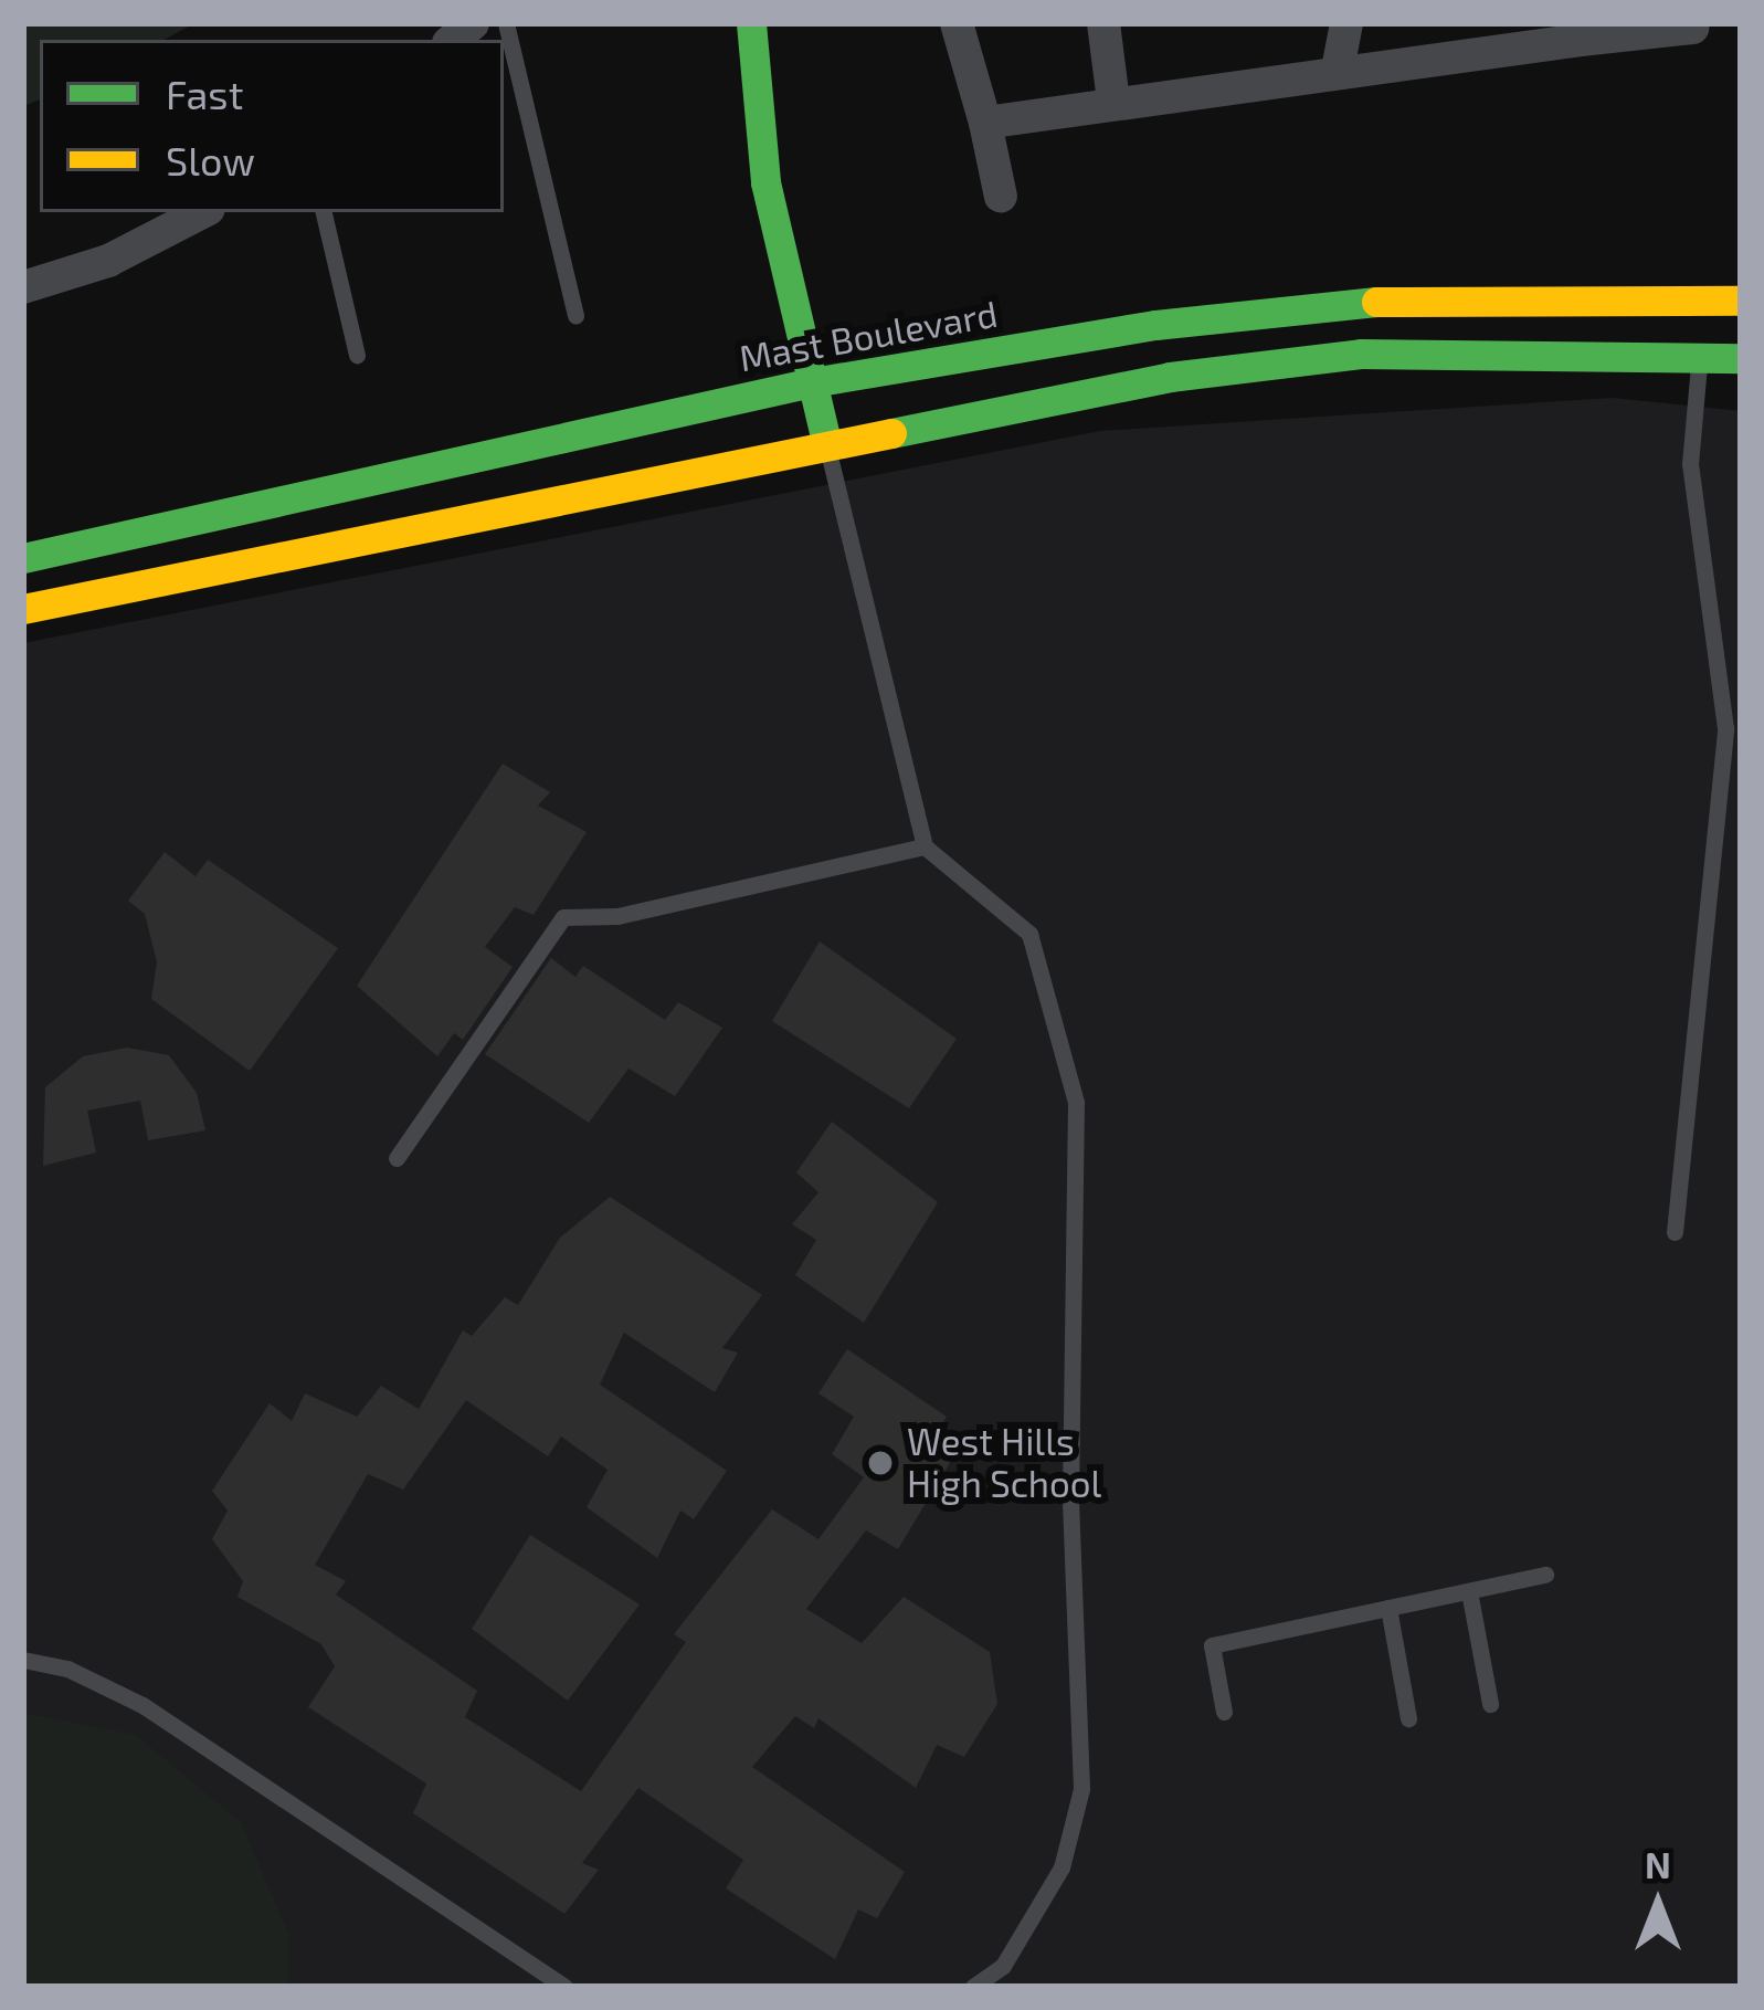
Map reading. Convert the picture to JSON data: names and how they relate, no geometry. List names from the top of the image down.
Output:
{
  "streets": {
    "main road": ["Mast Boulevard"]
  },
  "places": ["West Hills High School"],
  "legend": ["Fast", "Slow"],
  "north": "top"
}
